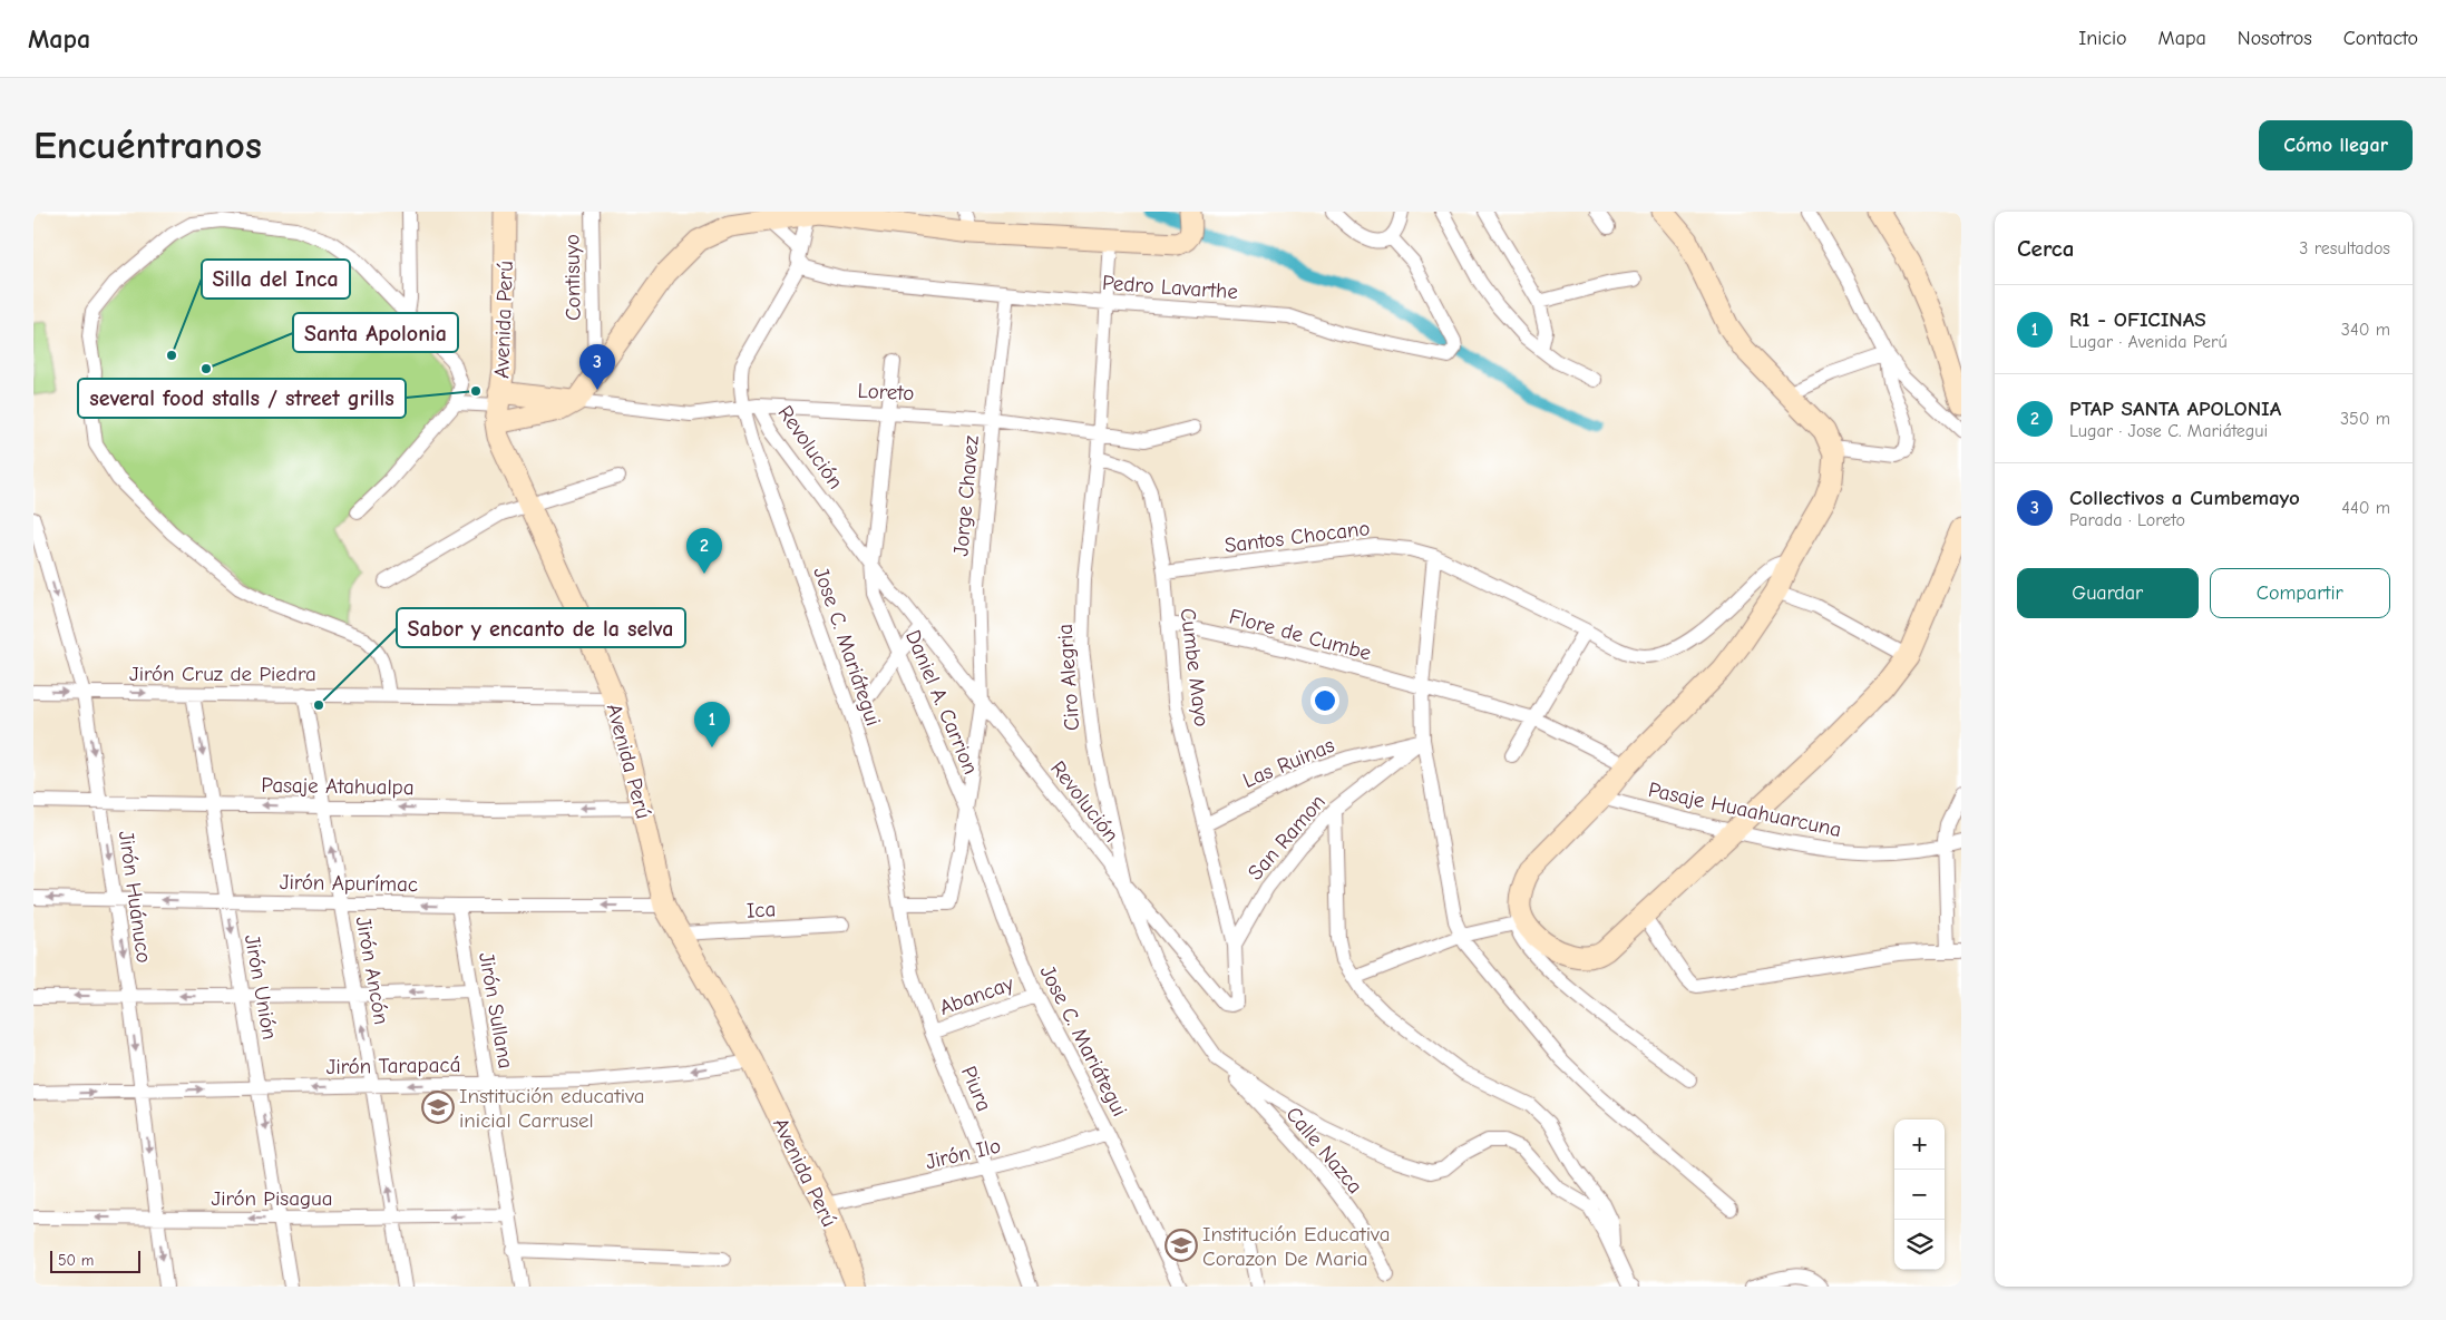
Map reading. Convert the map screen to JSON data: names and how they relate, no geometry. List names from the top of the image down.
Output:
{
  "streets": {
    "street": [
      "Contisuyo",
      "Pedro Lavarthe",
      "Avenida Perú",
      "Loreto",
      "Revolución",
      "Jorge Chavez",
      "Santos Chocano",
      "Flore de Cumbe",
      "Jose C. Mariátegui",
      "Cumbe Mayo",
      "Jirón Cruz de Piedra",
      "Ciro Alegria",
      "Daniel A. Carrion",
      "Las Ruinas",
      "Pasaje Atahualpa",
      "Pasaje Huaahuarcuna",
      "San Ramon",
      "Jirón Apurímac",
      "Jirón Huánuco",
      "Ica",
      "Jirón Ancón",
      "Jirón Unión",
      "Abancay",
      "Jirón Sullana",
      "Jirón Tarapacá",
      "Piura",
      "Calle Nazca",
      "Jirón Ilo",
      "Jirón Pisagua"
    ]
  },
  "crossings": [
    ["Pedro Lavarthe", "Jorge Chavez"],
    ["Pedro Lavarthe", "Jose C. Mariátegui"],
    ["Pedro Lavarthe", "Ciro Alegria"],
    ["Avenida Perú", "Jirón Cruz de Piedra"],
    ["Avenida Perú", "Pasaje Atahualpa"],
    ["Avenida Perú", "Jirón Apurímac"],
    ["Avenida Perú", "Ica"],
    ["Avenida Perú", "Jirón Tarapacá"],
    ["Avenida Perú", "Jirón Ilo"],
    ["Loreto", "Revolución"],
    ["Loreto", "Jorge Chavez"],
    ["Loreto", "Jose C. Mariátegui"],
    ["Loreto", "Ciro Alegria"],
    ["Loreto", "Daniel A. Carrion"],
    ["Revolución", "Jorge Chavez"],
    ["Revolución", "Cumbe Mayo"],
    ["Revolución", "Ciro Alegria"],
    ["Revolución", "Daniel A. Carrion"],
    ["Revolución", "San Ramon"],
    ["Jorge Chavez", "Jose C. Mariátegui"],
    ["Jorge Chavez", "Daniel A. Carrion"],
    ["Jorge Chavez", "Piura"],
    ["Santos Chocano", "Cumbe Mayo"],
    ["Flore de Cumbe", "Cumbe Mayo"],
    ["Jose C. Mariátegui", "Daniel A. Carrion"],
    ["Jose C. Mariátegui", "Abancay"],
    ["Jose C. Mariátegui", "Piura"],
    ["Jose C. Mariátegui", "Jirón Ilo"],
    ["Cumbe Mayo", "Ciro Alegria"],
    ["Cumbe Mayo", "Las Ruinas"],
    ["Cumbe Mayo", "San Ramon"],
    ["Jirón Cruz de Piedra", "Jirón Huánuco"],
    ["Jirón Cruz de Piedra", "Jirón Ancón"],
    ["Jirón Cruz de Piedra", "Jirón Unión"],
    ["Las Ruinas", "San Ramon"],
    ["Pasaje Atahualpa", "Jirón Huánuco"],
    ["Pasaje Atahualpa", "Jirón Ancón"],
    ["Pasaje Atahualpa", "Jirón Unión"],
    ["Jirón Apurímac", "Jirón Huánuco"],
    ["Jirón Apurímac", "Jirón Ancón"],
    ["Jirón Apurímac", "Jirón Unión"],
    ["Jirón Apurímac", "Jirón Sullana"],
    ["Jirón Huánuco", "Jirón Tarapacá"],
    ["Jirón Huánuco", "Jirón Pisagua"],
    ["Jirón Ancón", "Jirón Tarapacá"],
    ["Jirón Ancón", "Jirón Pisagua"],
    ["Jirón Unión", "Jirón Tarapacá"],
    ["Jirón Unión", "Jirón Pisagua"],
    ["Abancay", "Piura"],
    ["Jirón Sullana", "Jirón Tarapacá"],
    ["Jirón Sullana", "Jirón Pisagua"],
    ["Piura", "Jirón Ilo"]
  ],
  "one_way": [
    "Pasaje Atahualpa",
    "Jirón Huánuco",
    "Jirón Ancón",
    "Jirón Unión",
    "Jirón Pisagua"
  ],
  "places": {
    "other": [
      "Silla del Inca",
      "Santa Apolonia",
      "several food stalls / street grills",
      "Sabor y encanto de la selva"
    ],
    "school or university": ["Institución educativa inicial Carrusel", "Institución Educativa Corazon De Maria"]
  },
  "scale_bar": "50 m",
  "page": {
    "header": "Mapa",
    "nav": [
      "Inicio",
      "Mapa",
      "Nosotros",
      "Contacto"
    ],
    "buttons": [
      "Cómo llegar",
      ["Guardar", "Compartir"]
    ],
    "title": "Encuéntranos",
    "heading": ["Cerca", "3 resultados"],
    "list": [
      {
        "mark": "1",
        "name": "R1 - OFICINAS",
        "note": "Lugar · Avenida Perú",
        "value": "340 m"
      },
      {
        "mark": "2",
        "name": "PTAP SANTA APOLONIA",
        "note": "Lugar · Jose C. Mariátegui",
        "value": "350 m"
      },
      {
        "mark": "3",
        "name": "Collectivos a Cumbemayo",
        "note": "Parada · Loreto",
        "value": "440 m"
      }
    ],
    "pins": ["3", "2", "1"],
    "map_buttons": ["+", "−"],
    "scale": "50 m"
  }
}
